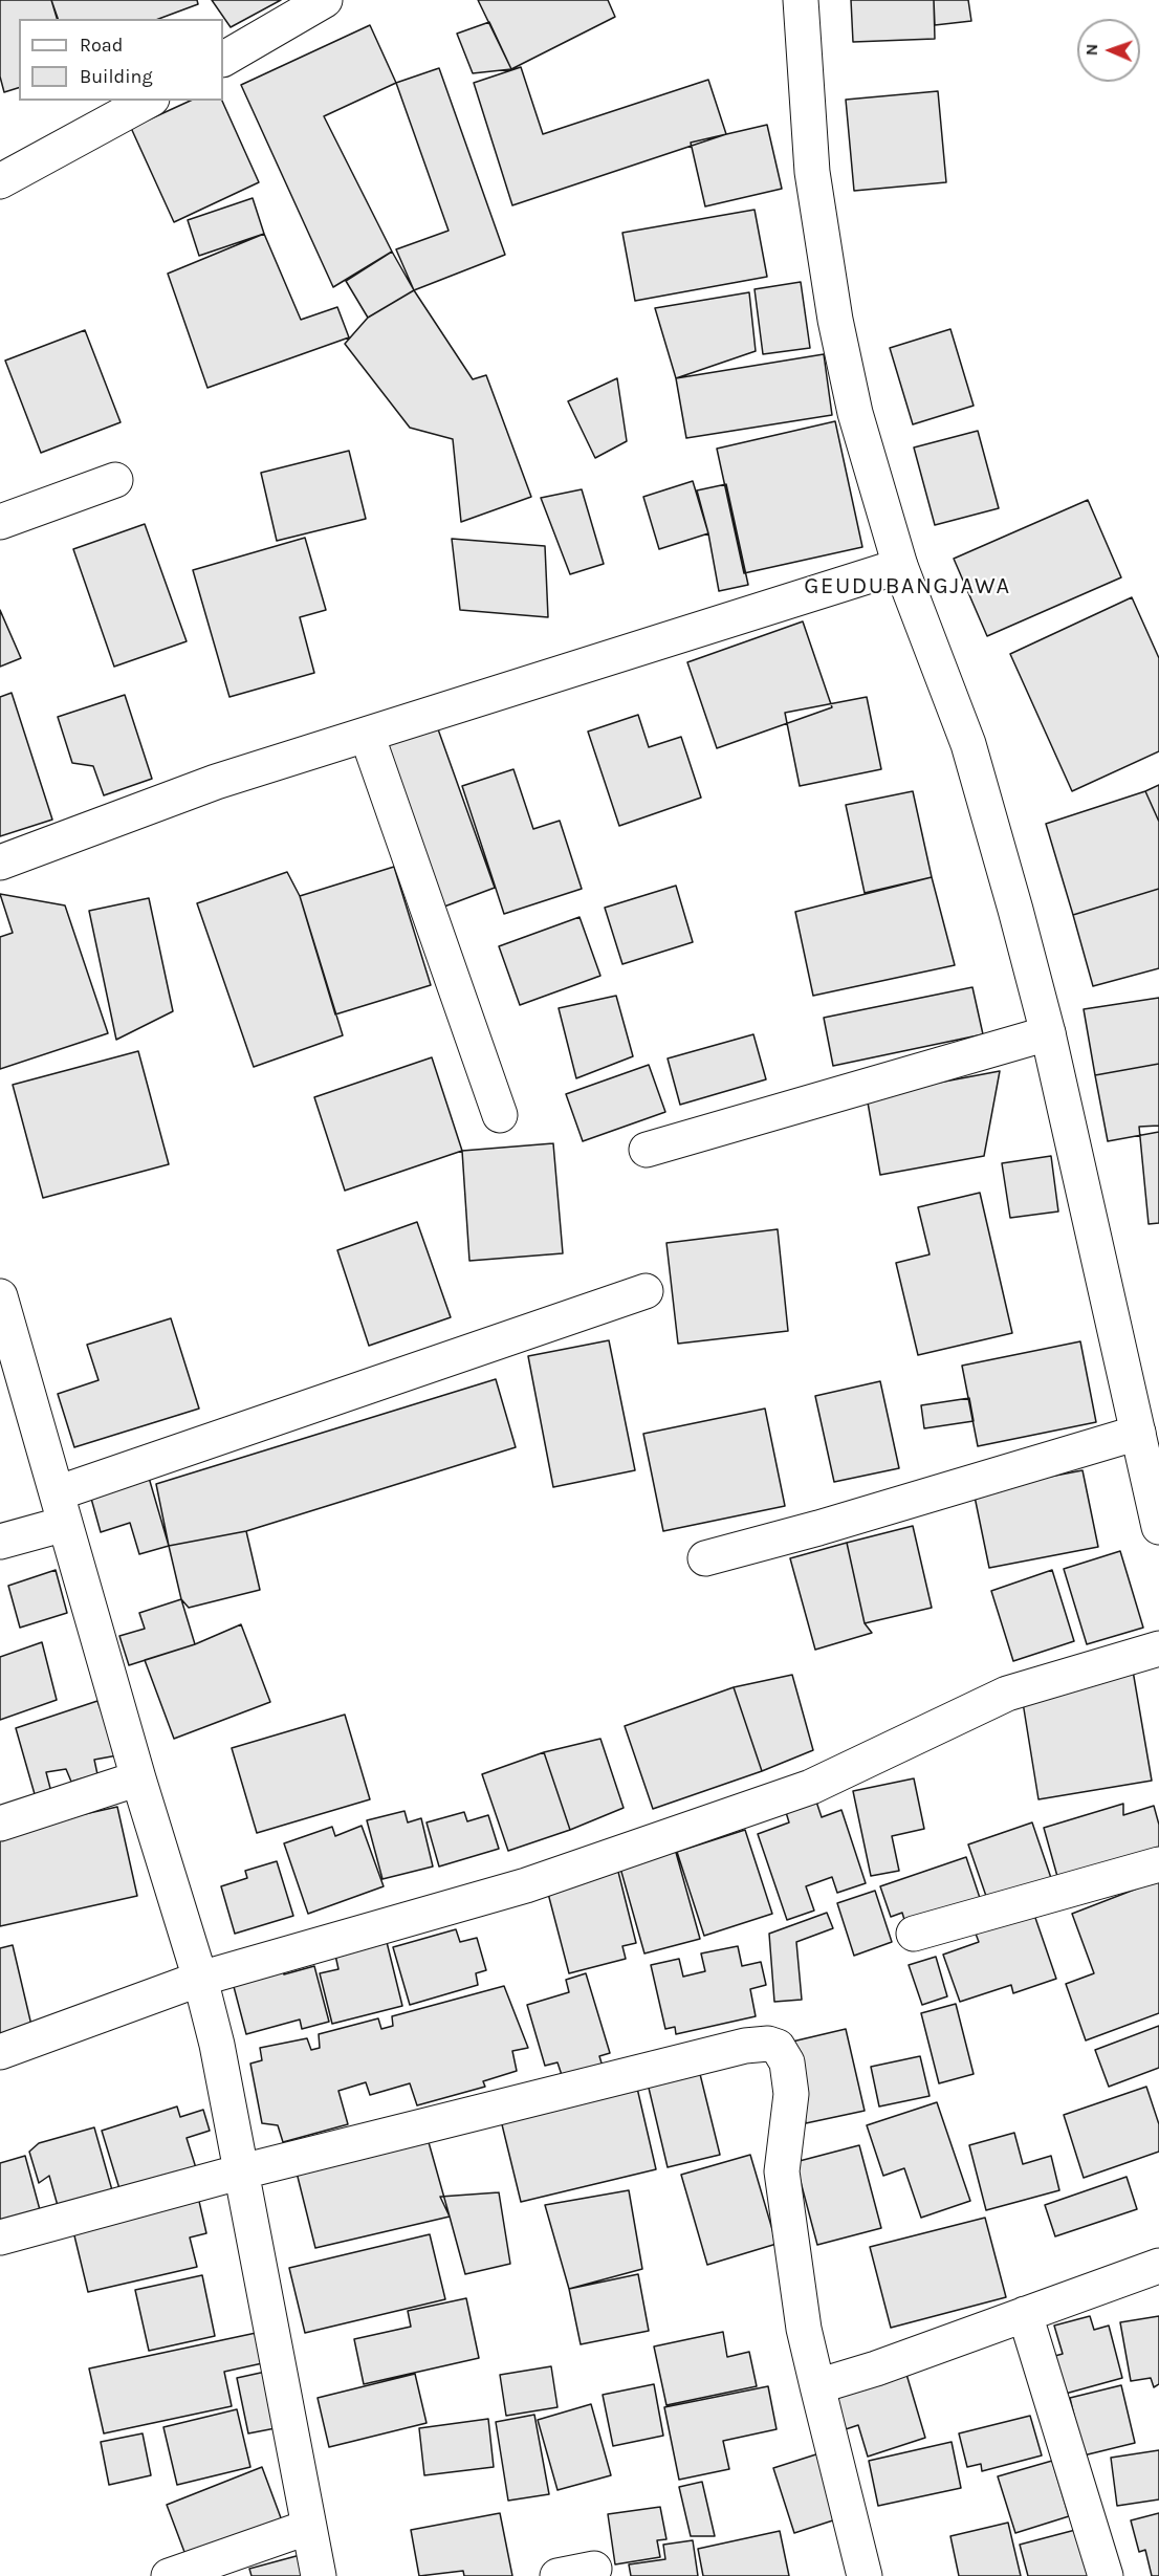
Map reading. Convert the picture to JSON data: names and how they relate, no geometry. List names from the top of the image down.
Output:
{
  "districts": ["GEUDUBANGJAWA"],
  "legend": ["Road", "Building"],
  "north": "left"
}
